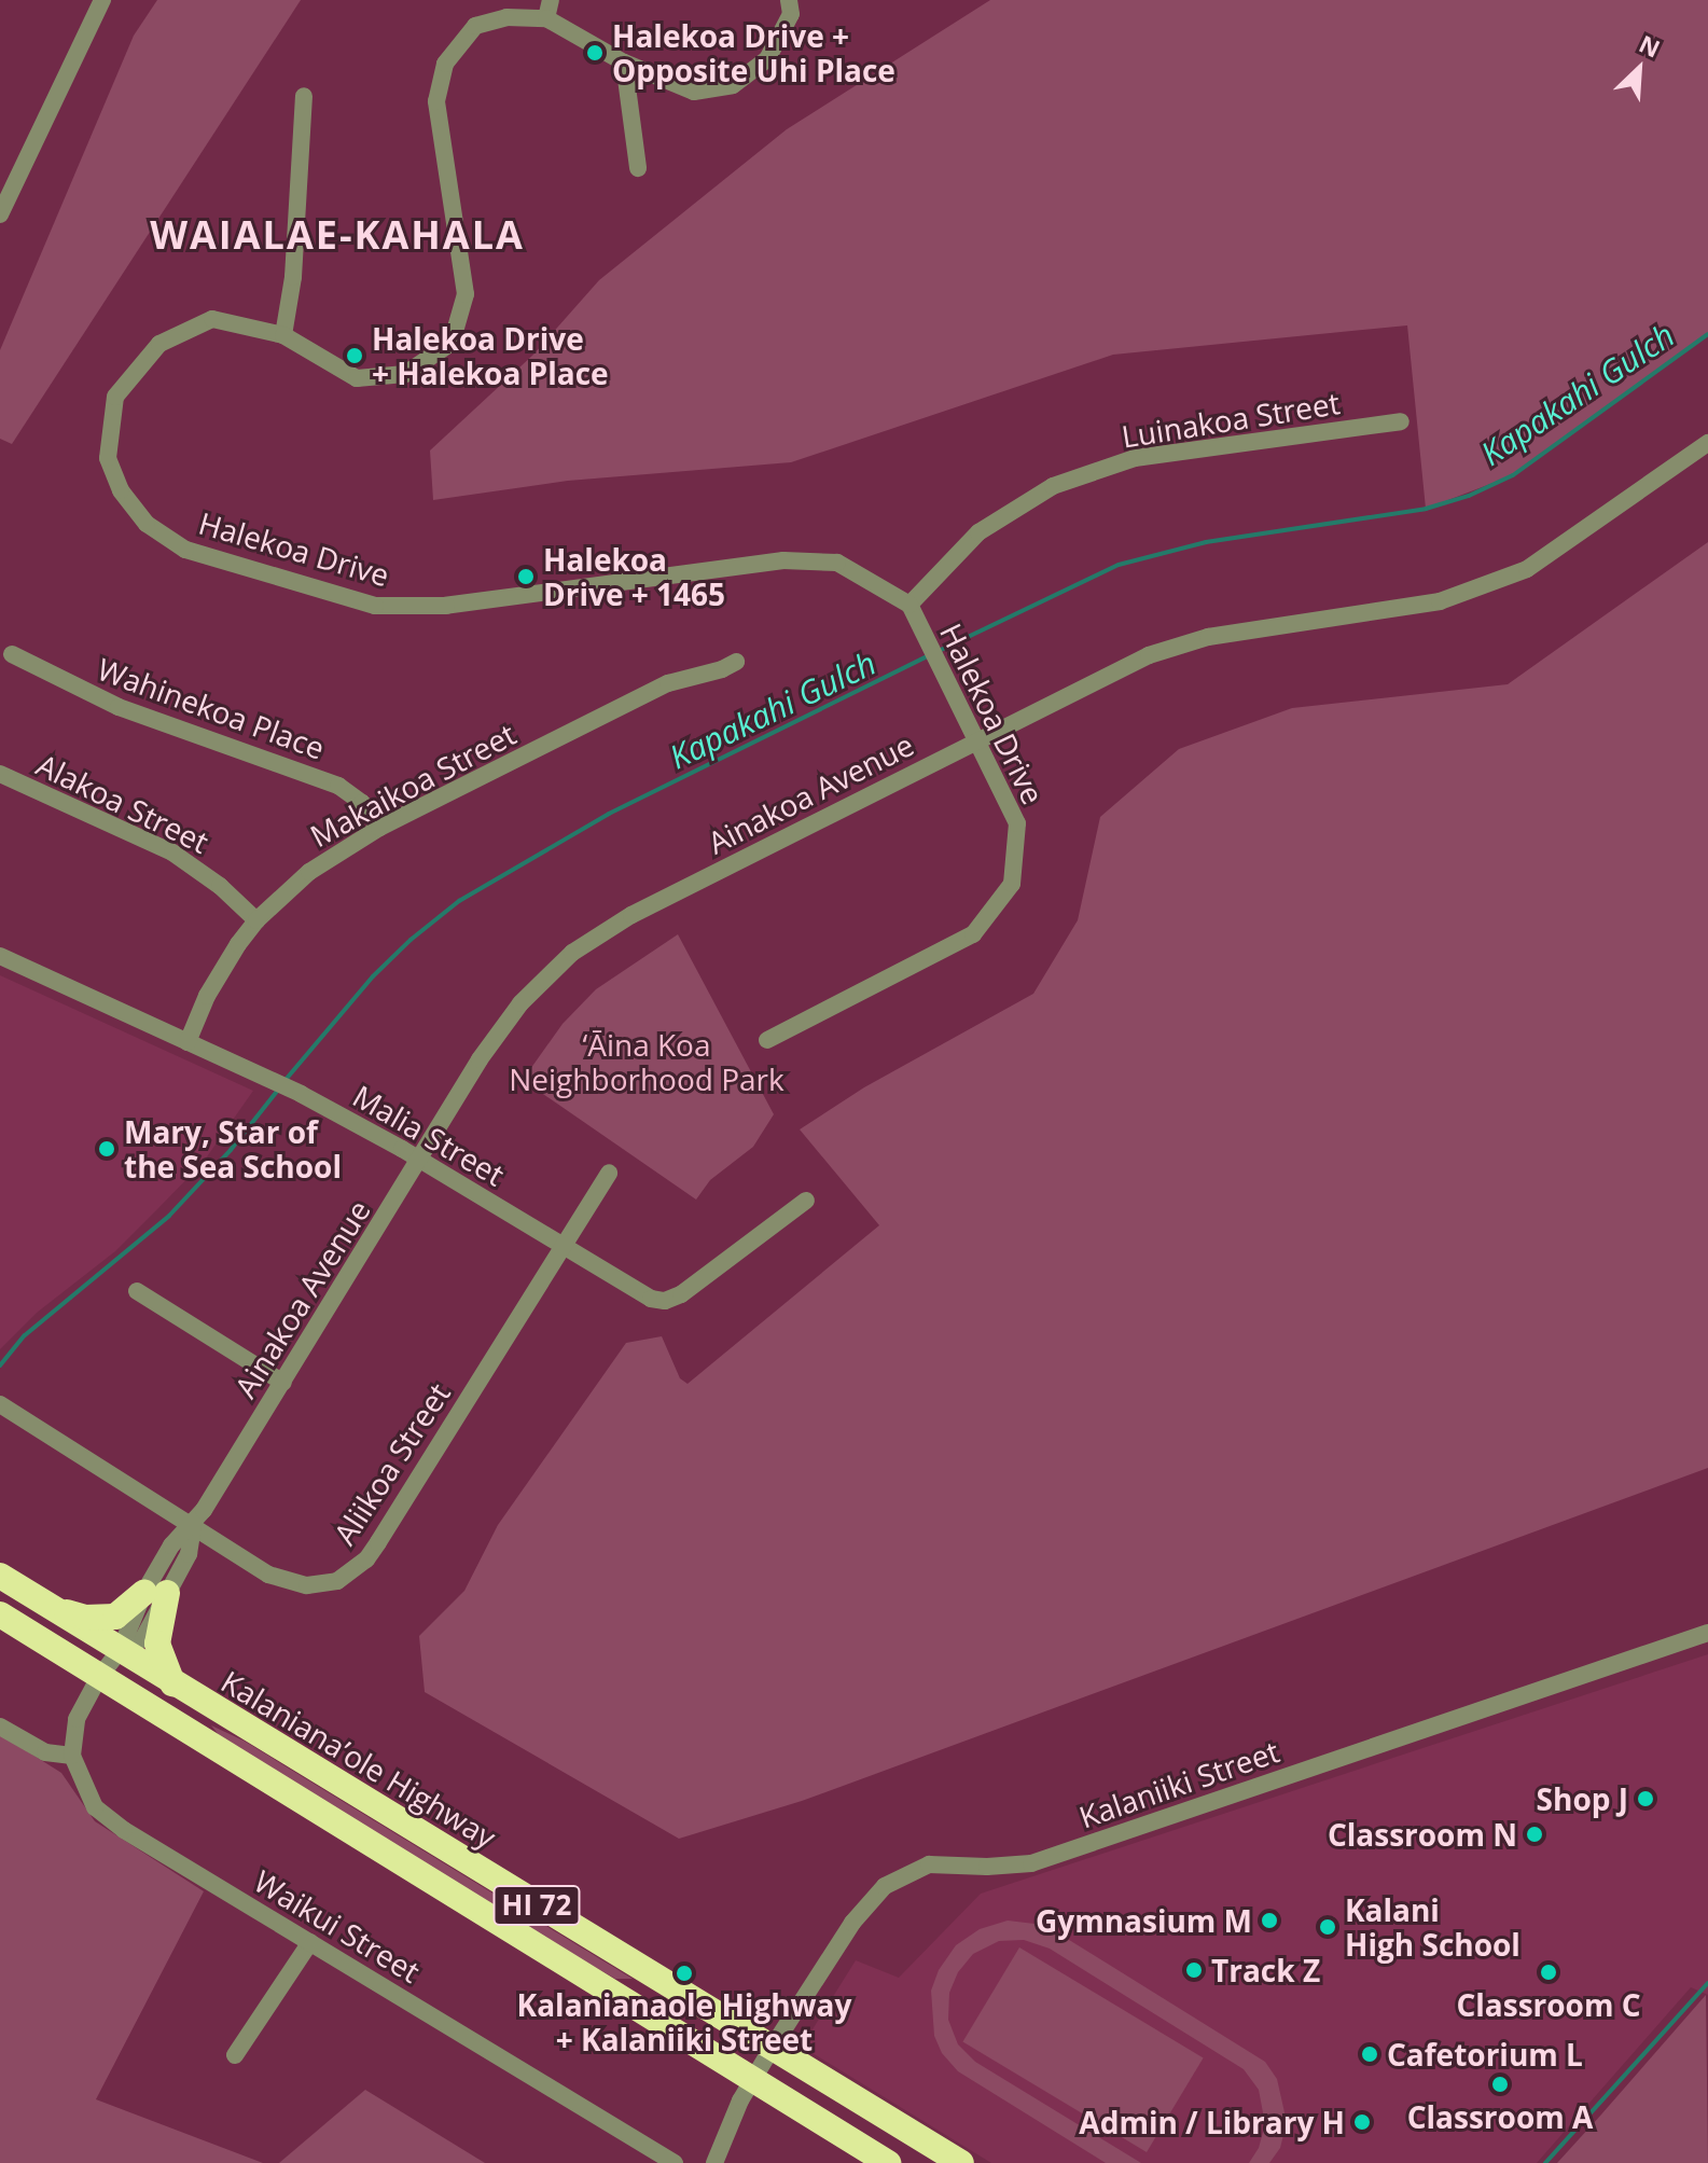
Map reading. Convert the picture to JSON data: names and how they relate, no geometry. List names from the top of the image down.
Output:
{
  "streets": {
    "highway": ["Kalaniana’ole Highway", "HI 72"],
    "street": [
      "Luinakoa Street",
      "Halekoa Drive",
      "Wahinekoa Place",
      "Makaikoa Street",
      "Ainakoa Avenue",
      "Alakoa Street",
      "Malia Street",
      "Aliikoa Street",
      "Kalaniiki Street",
      "Waikui Street"
    ]
  },
  "crossings": [
    ["Luinakoa Street", "Halekoa Drive"],
    ["Halekoa Drive", "Ainakoa Avenue"],
    ["Wahinekoa Place", "Makaikoa Street"],
    ["Makaikoa Street", "Alakoa Street"],
    ["Makaikoa Street", "Malia Street"],
    ["Ainakoa Avenue", "Malia Street"],
    ["Ainakoa Avenue", "Aliikoa Street"],
    ["Ainakoa Avenue", "Kalaniana’ole Highway"],
    ["Ainakoa Avenue", "HI 72"],
    ["Malia Street", "Aliikoa Street"],
    ["Kalaniana’ole Highway", "Kalaniiki Street"],
    ["Kalaniiki Street", "HI 72"]
  ],
  "districts": ["WAIALAE-KAHALA"],
  "water": ["Kapakahi Gulch"],
  "parks": ["‘Āina Koa Neighborhood Park"],
  "places": [
    "Halekoa Drive + Opposite Uhi Place",
    "Halekoa Drive + Halekoa Place",
    "Halekoa Drive + 1465",
    "Mary, Star of the Sea School",
    "Shop J",
    "Classroom N",
    "Gymnasium M",
    "Kalani High School",
    "Track Z",
    "Classroom C",
    "Kalanianaole Highway + Kalaniiki Street",
    "Cafetorium L",
    "Classroom A",
    "Admin / Library H"
  ],
  "north": "top right"
}
